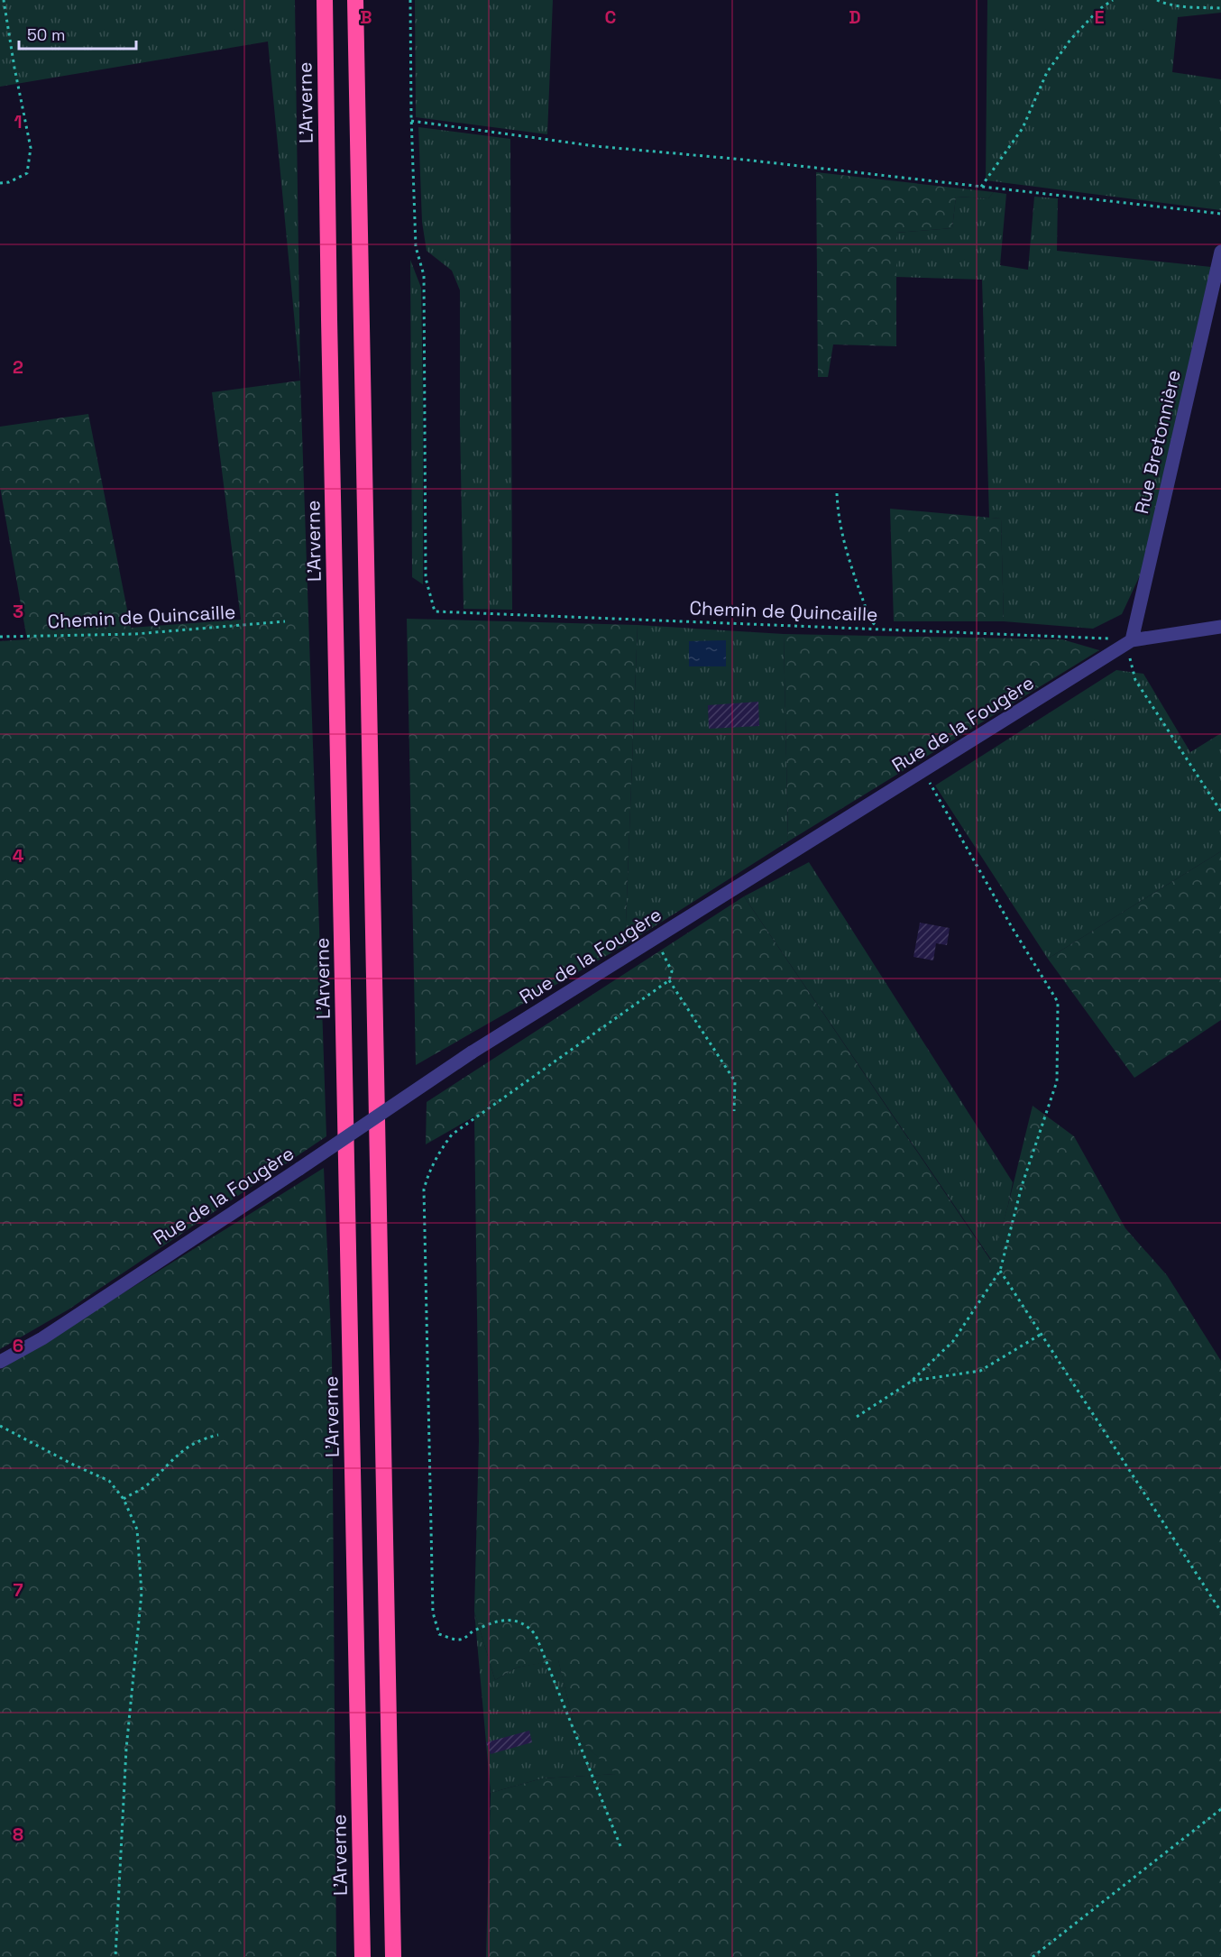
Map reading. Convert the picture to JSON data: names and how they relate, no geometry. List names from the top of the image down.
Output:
{
  "streets": {
    "highway": ["L'Arverne"],
    "street": ["Rue Bretonnière", "Rue de la Fougère"],
    "path": ["Chemin de Quincaille"]
  },
  "crossings": [
    ["Rue Bretonnière", "Chemin de Quincaille"],
    ["Rue Bretonnière", "Rue de la Fougère"],
    ["Chemin de Quincaille", "Rue de la Fougère"]
  ],
  "scale_bar": "50 m",
  "grid": {
    "columns": [
      "B",
      "C",
      "D",
      "E"
    ],
    "rows": [
      "1",
      "2",
      "3",
      "4",
      "5",
      "6",
      "7",
      "8"
    ]
  }
}
